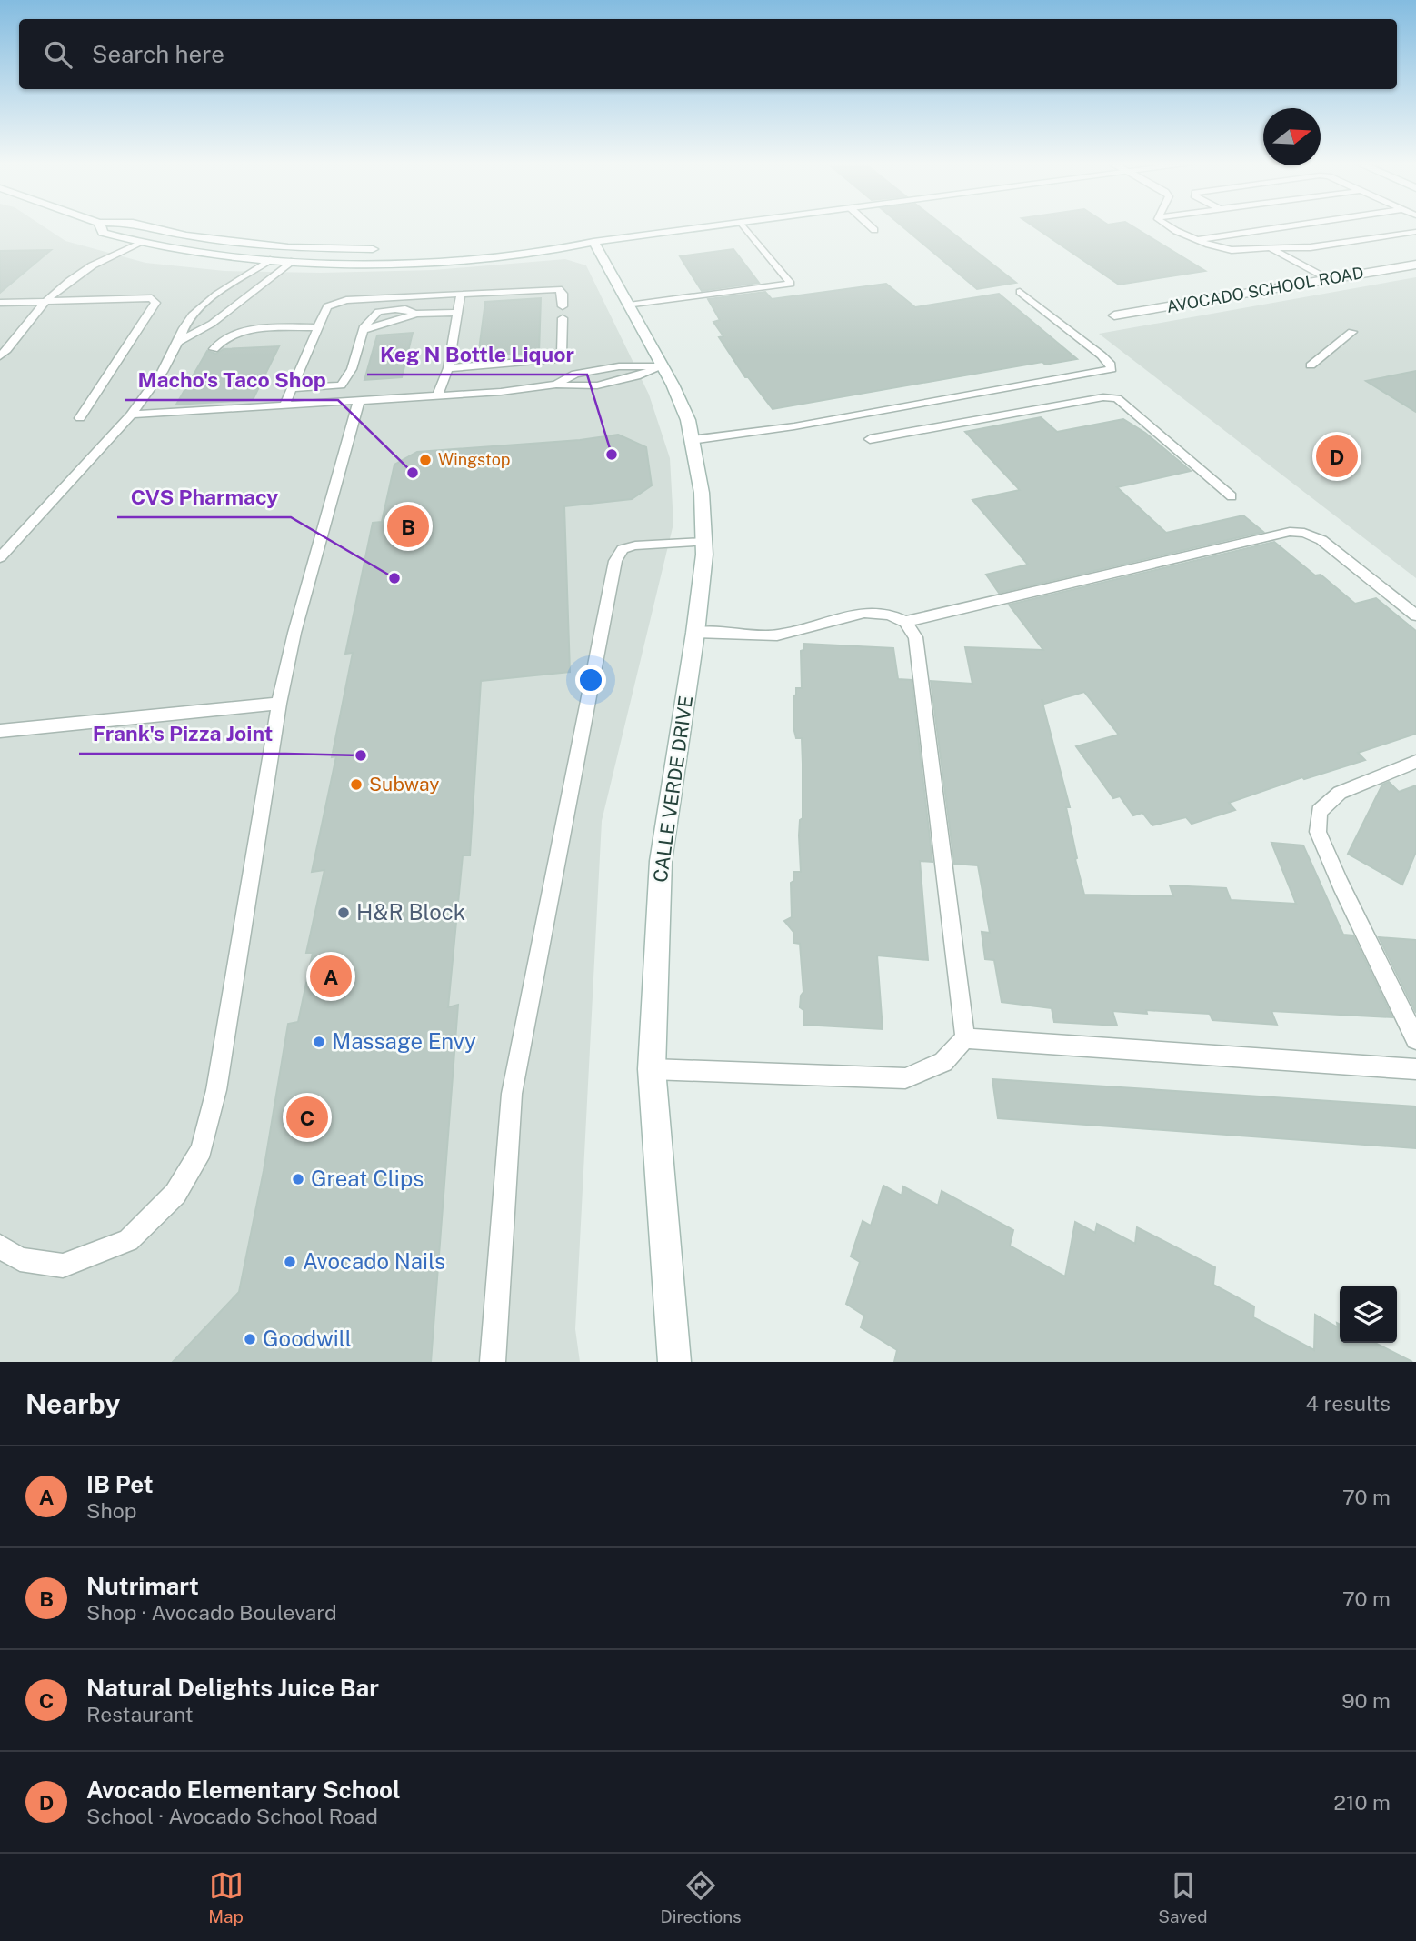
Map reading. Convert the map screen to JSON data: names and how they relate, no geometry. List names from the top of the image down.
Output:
{
  "streets": {
    "main road": ["AVOCADO SCHOOL ROAD", "CALLE VERDE DRIVE"]
  },
  "places": [
    "Keg N Bottle Liquor",
    "Wingstop",
    "Macho's Taco Shop",
    "CVS Pharmacy",
    "Frank's Pizza Joint",
    "Subway",
    "H&R Block",
    "Massage Envy",
    "Great Clips",
    "Avocado Nails",
    "Goodwill"
  ],
  "north": "right",
  "page": {
    "search": "Search here",
    "pins": [
      "D",
      "B",
      "A",
      "C"
    ],
    "heading": ["Nearby", "4 results"],
    "list": [
      {
        "mark": "A",
        "name": "IB Pet",
        "note": "Shop",
        "value": "70 m"
      },
      {
        "mark": "B",
        "name": "Nutrimart",
        "note": "Shop · Avocado Boulevard",
        "value": "70 m"
      },
      {
        "mark": "C",
        "name": "Natural Delights Juice Bar",
        "note": "Restaurant",
        "value": "90 m"
      },
      {
        "mark": "D",
        "name": "Avocado Elementary School",
        "note": "School · Avocado School Road",
        "value": "210 m"
      }
    ],
    "nav": ["Map", "Directions", "Saved"]
  }
}
